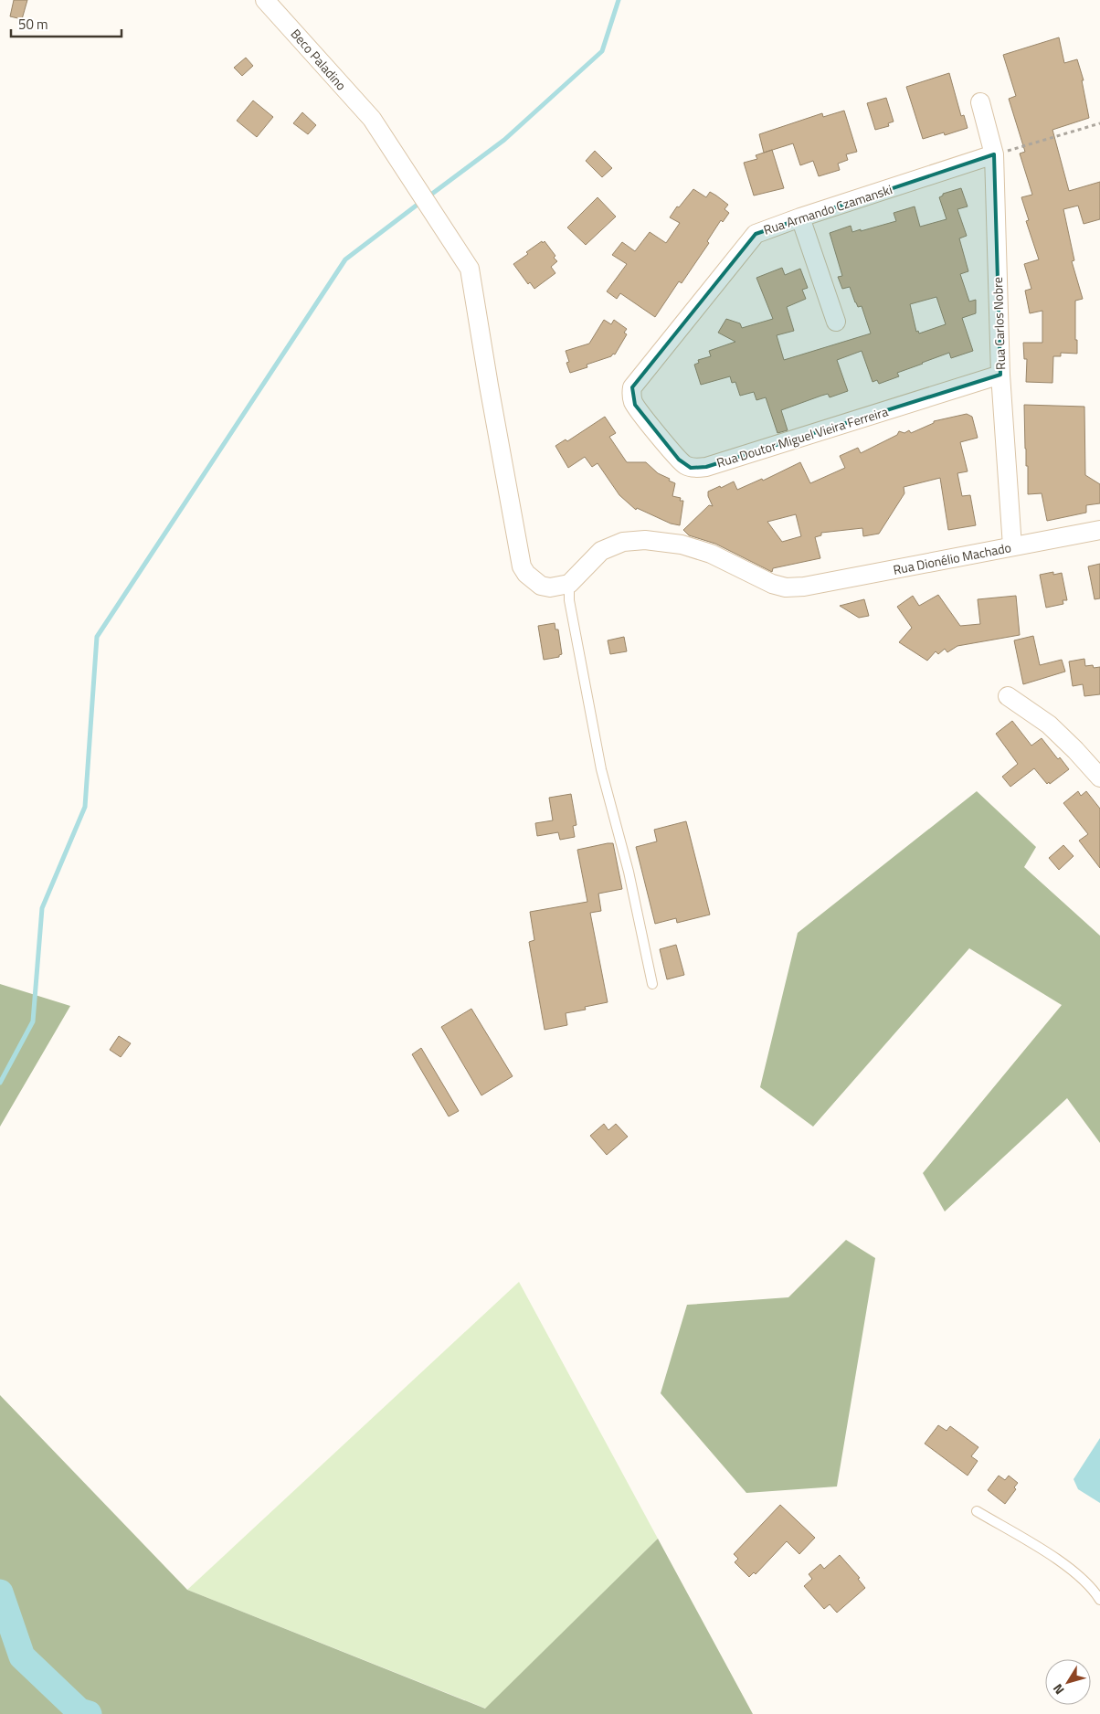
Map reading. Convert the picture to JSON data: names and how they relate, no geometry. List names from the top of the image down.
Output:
{
  "streets": {
    "street": [
      "Beco Paladino",
      "Rua Armando Czamanski",
      "Rua Carlos Nobre",
      "Rua Doutor Miguel Vieira Ferreira",
      "Rua Dionélio Machado"
    ]
  },
  "crossings": [
    ["Beco Paladino", "Rua Dionélio Machado"],
    ["Rua Armando Czamanski", "Rua Carlos Nobre"],
    ["Rua Armando Czamanski", "Rua Doutor Miguel Vieira Ferreira"],
    ["Rua Carlos Nobre", "Rua Doutor Miguel Vieira Ferreira"],
    ["Rua Carlos Nobre", "Rua Dionélio Machado"]
  ],
  "scale_bar": "50 m",
  "north": "bottom left"
}
